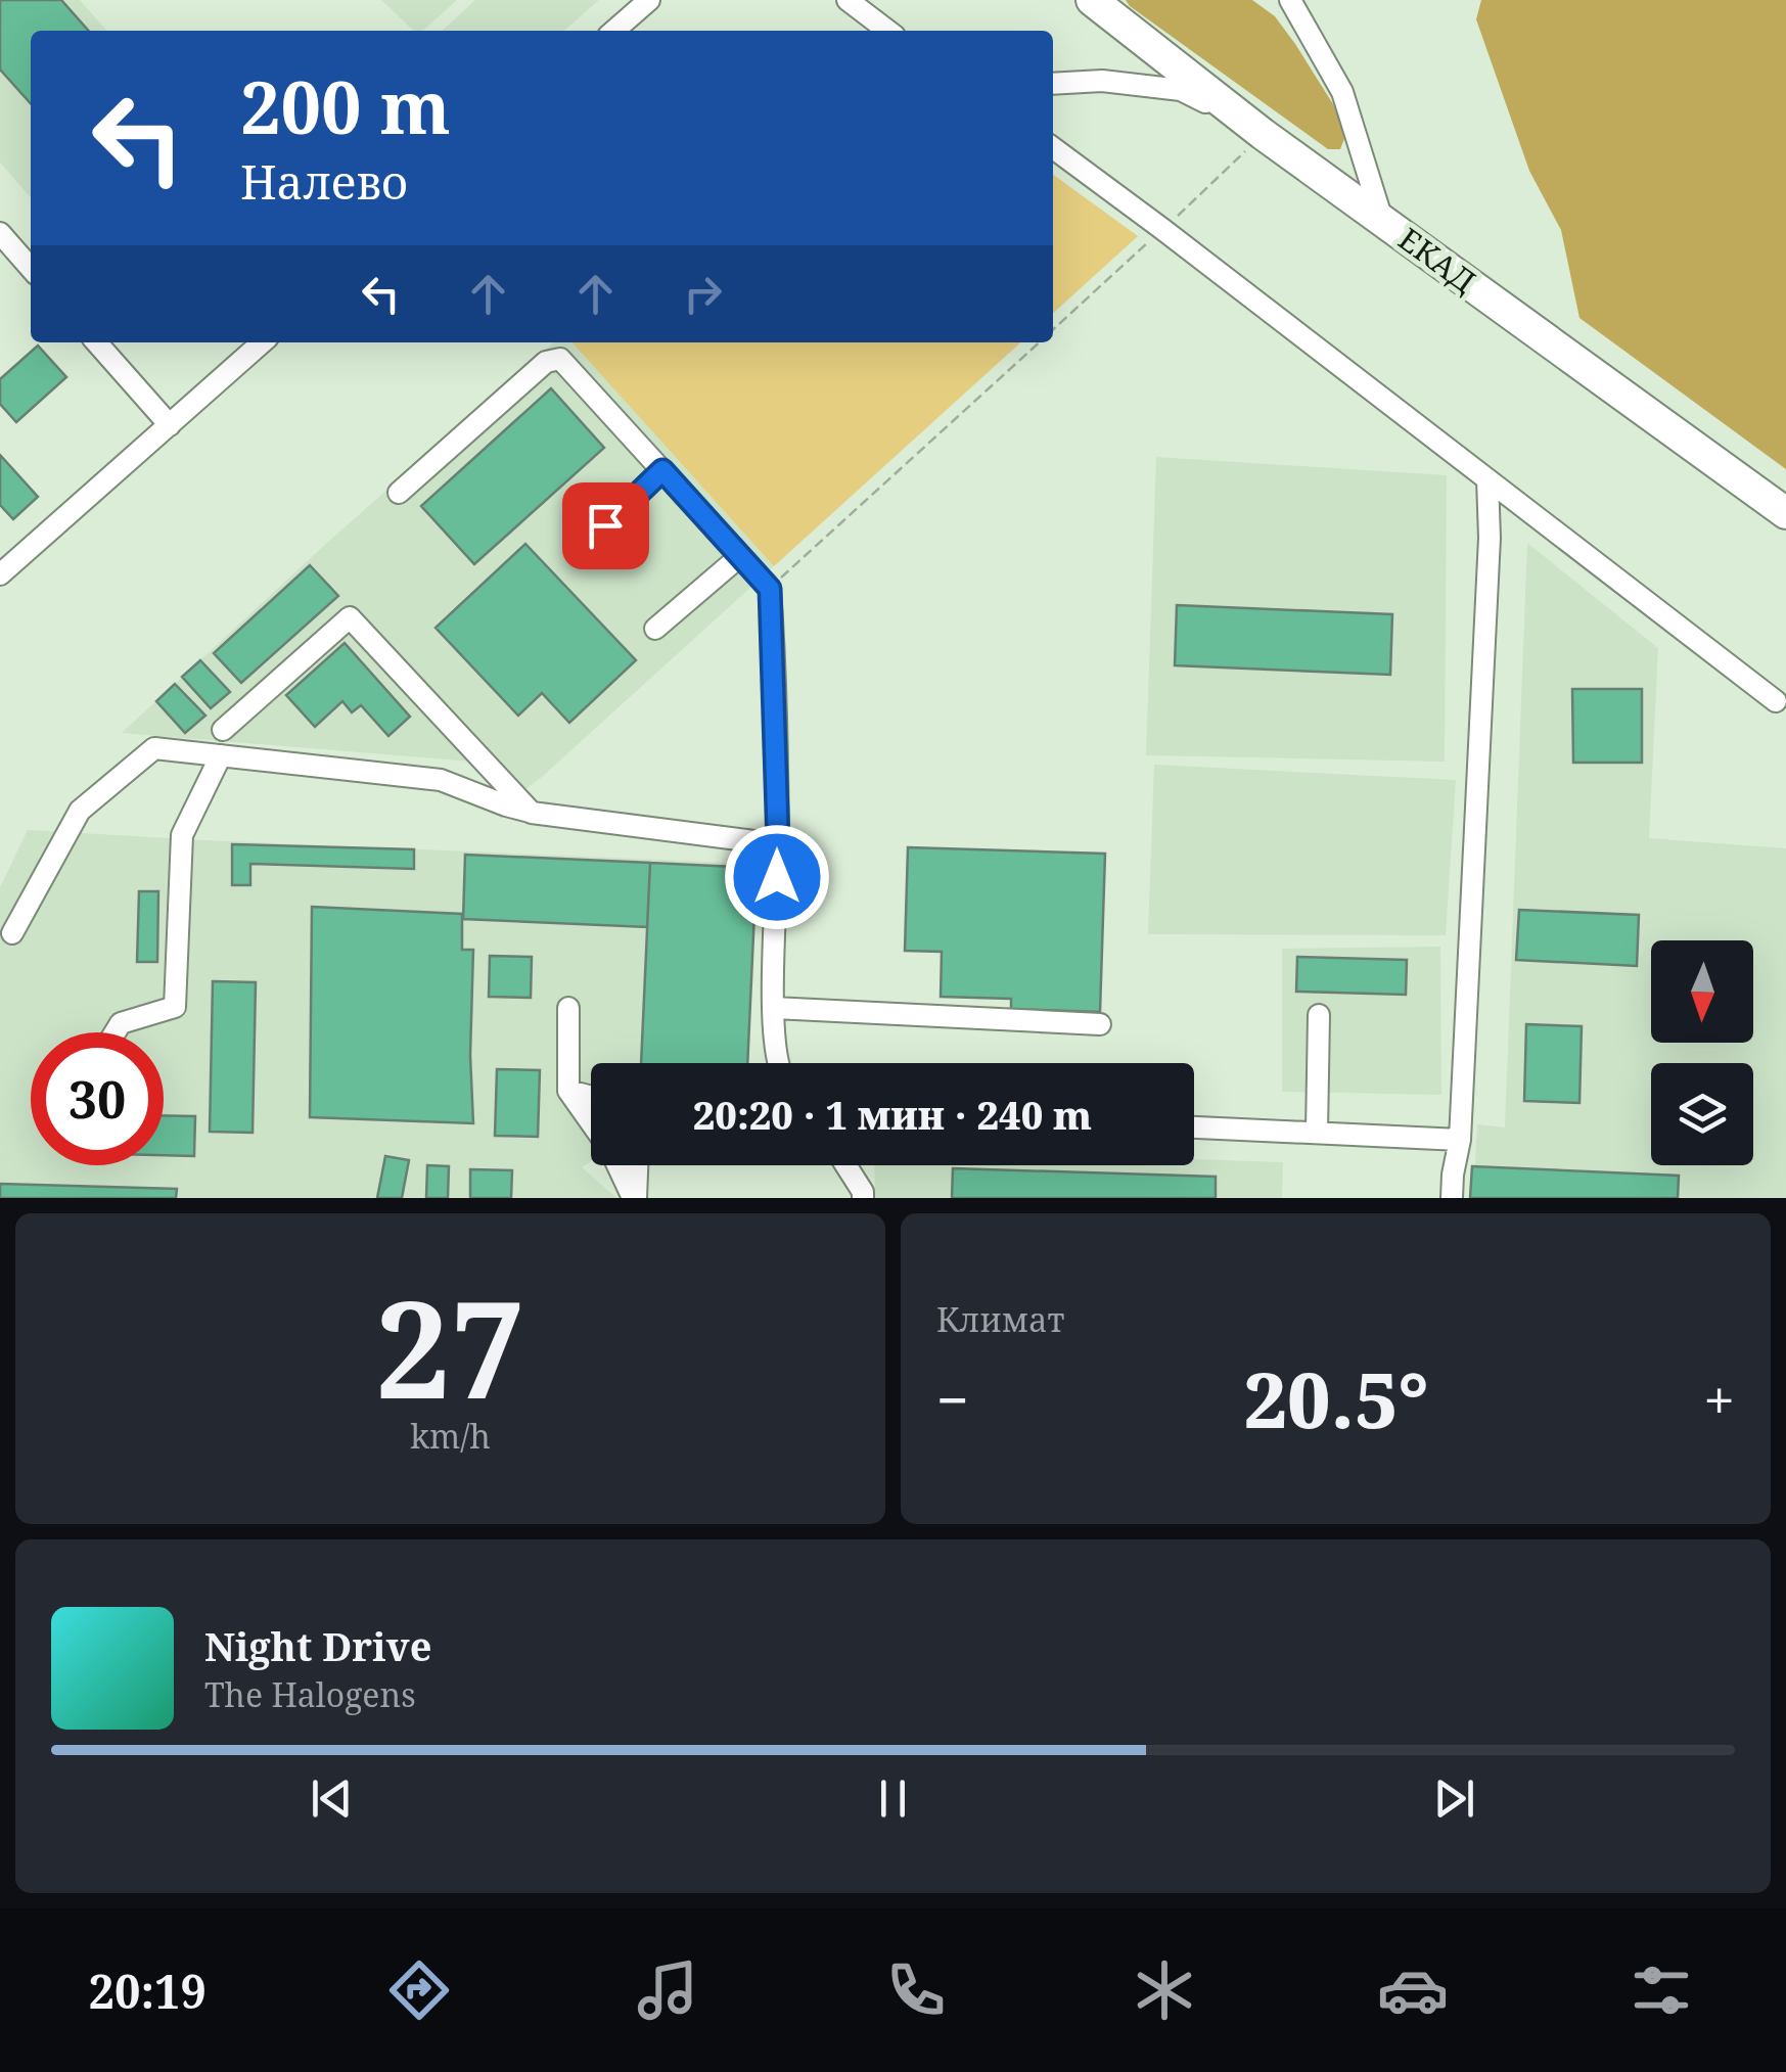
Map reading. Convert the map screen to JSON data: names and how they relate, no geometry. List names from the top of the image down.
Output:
{
  "streets": {
    "highway": ["ЕКАД"]
  },
  "north": "bottom",
  "page": {
    "turn": ["200 m", "Налево"],
    "limit": "30",
    "trip": "20:20 · 1 мин · 240 m",
    "tile": [
      ["27", "km/h"],
      "Климат"
    ],
    "heat": ["−", "20.5°", "+"],
    "song": ["Night Drive", "The Halogens"],
    "tabs": "20:19"
  }
}
